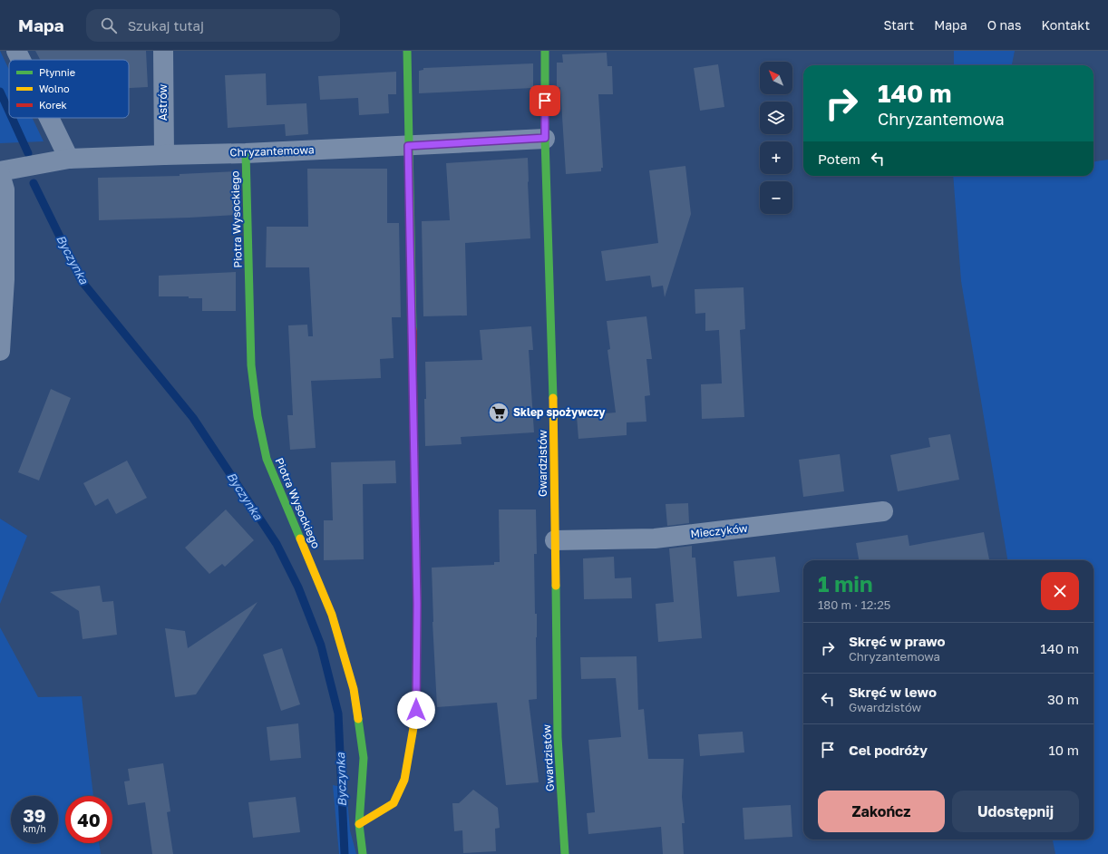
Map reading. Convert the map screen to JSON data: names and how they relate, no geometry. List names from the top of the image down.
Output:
{
  "streets": {
    "street": [
      "Astrów",
      "Chryzantemowa",
      "Piotra Wysockiego",
      "Gwardzistów",
      "Mieczyków"
    ]
  },
  "crossings": [
    ["Astrów", "Chryzantemowa"],
    ["Chryzantemowa", "Piotra Wysockiego"],
    ["Chryzantemowa", "Gwardzistów"],
    ["Gwardzistów", "Mieczyków"]
  ],
  "water": ["Byczynka"],
  "places": {
    "supermarket": ["Sklep spożywczy"]
  },
  "legend": ["Płynnie", "Wolno", "Korek"],
  "north": "top left",
  "page": {
    "header": "Mapa",
    "search": "Szukaj tutaj",
    "nav": [
      "Start",
      "Mapa",
      "O nas",
      "Kontakt"
    ],
    "map_buttons": ["+", "−"],
    "turn": ["140 m", "Chryzantemowa"],
    "then": "Potem",
    "heading": ["1 min", "180 m · 12:25"],
    "list": [
      {
        "name": "Skręć w prawo",
        "note": "Chryzantemowa",
        "value": "140 m"
      },
      {
        "name": "Skręć w lewo",
        "note": "Gwardzistów",
        "value": "30 m"
      },
      {
        "name": "Cel podróży",
        "value": "10 m"
      }
    ],
    "buttons": ["Zakończ", "Udostępnij"],
    "speed": "39 km/h",
    "limit": "40"
  }
}
